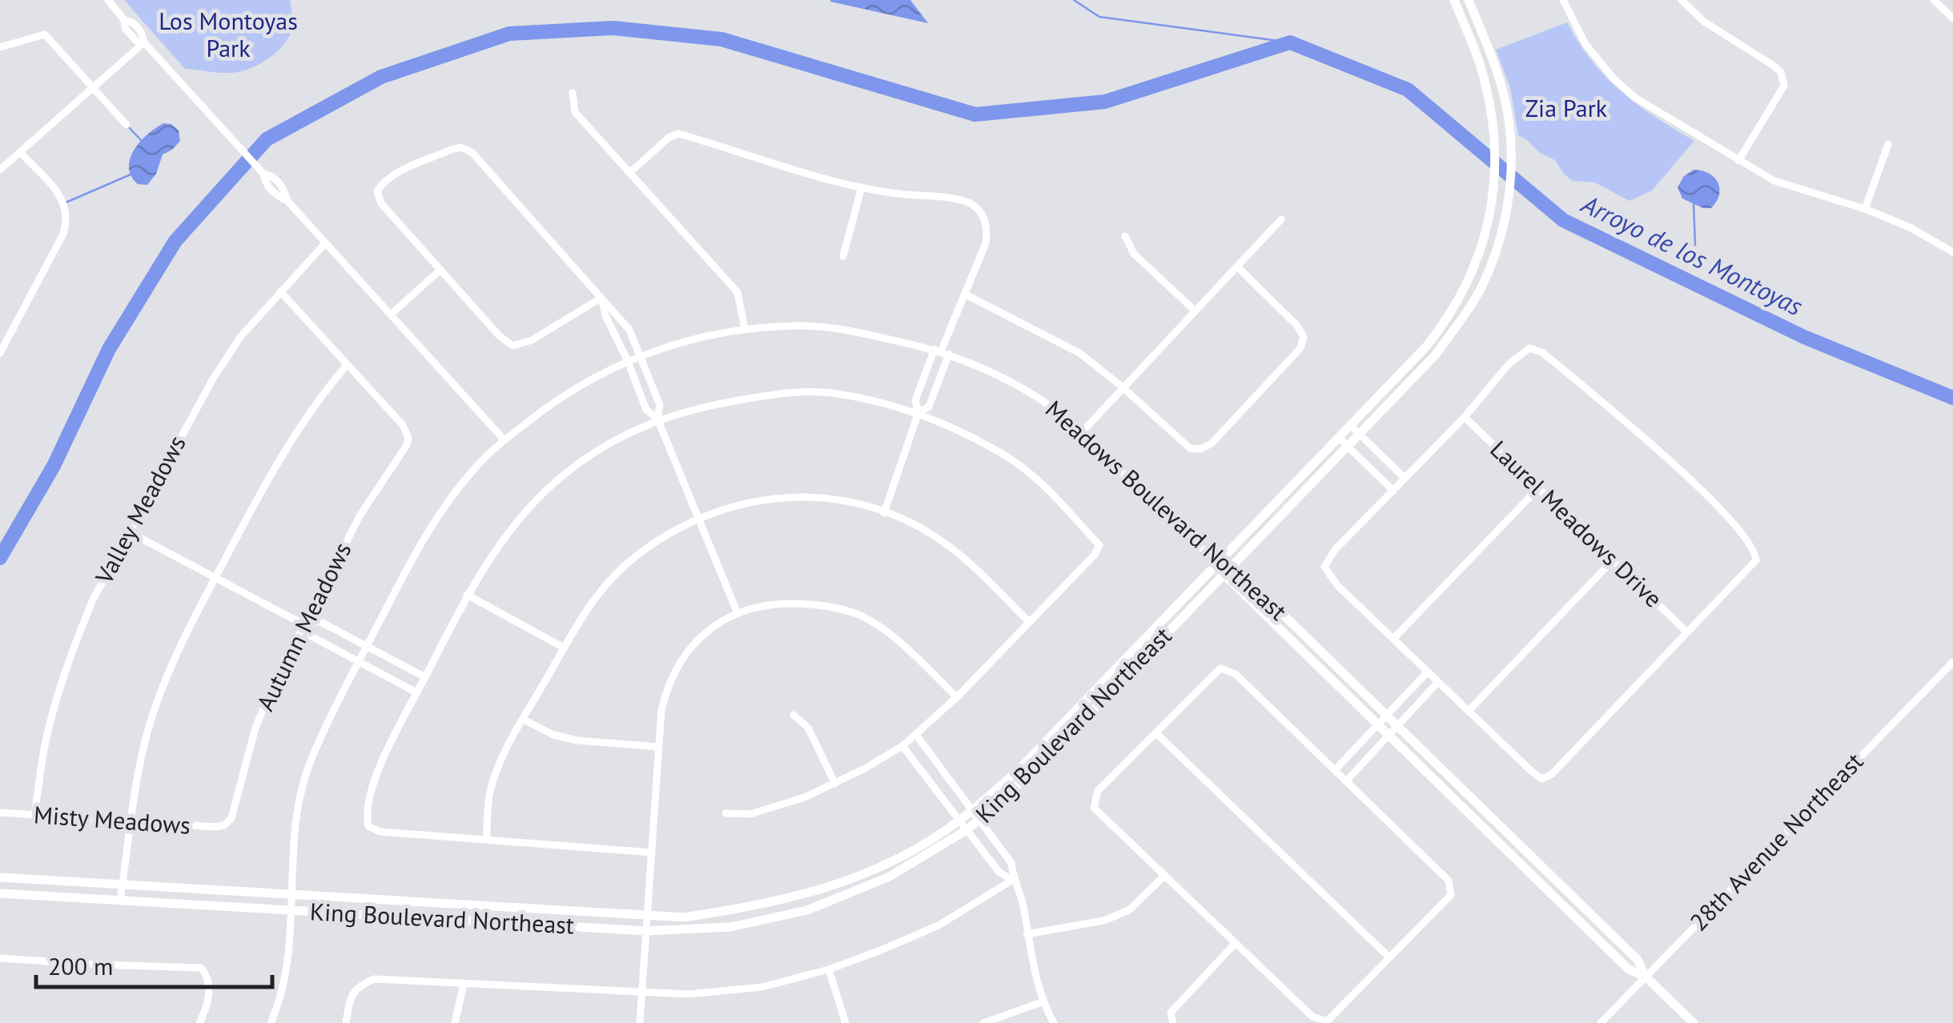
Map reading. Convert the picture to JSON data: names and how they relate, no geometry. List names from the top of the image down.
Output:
{
  "streets": {
    "street": [
      "Valley Meadows",
      "Meadows Boulevard Northeast",
      "Laurel Meadows Drive",
      "Autumn Meadows",
      "King Boulevard Northeast",
      "Misty Meadows",
      "28th Avenue Northeast"
    ]
  },
  "crossings": [
    ["Valley Meadows", "Misty Meadows"],
    ["Meadows Boulevard Northeast", "King Boulevard Northeast"],
    ["Meadows Boulevard Northeast", "28th Avenue Northeast"],
    ["Autumn Meadows", "Misty Meadows"]
  ],
  "water": ["Arroyo de los Montoyas"],
  "parks": ["Los Montoyas Park", "Zia Park"],
  "scale_bar": "200 m"
}
